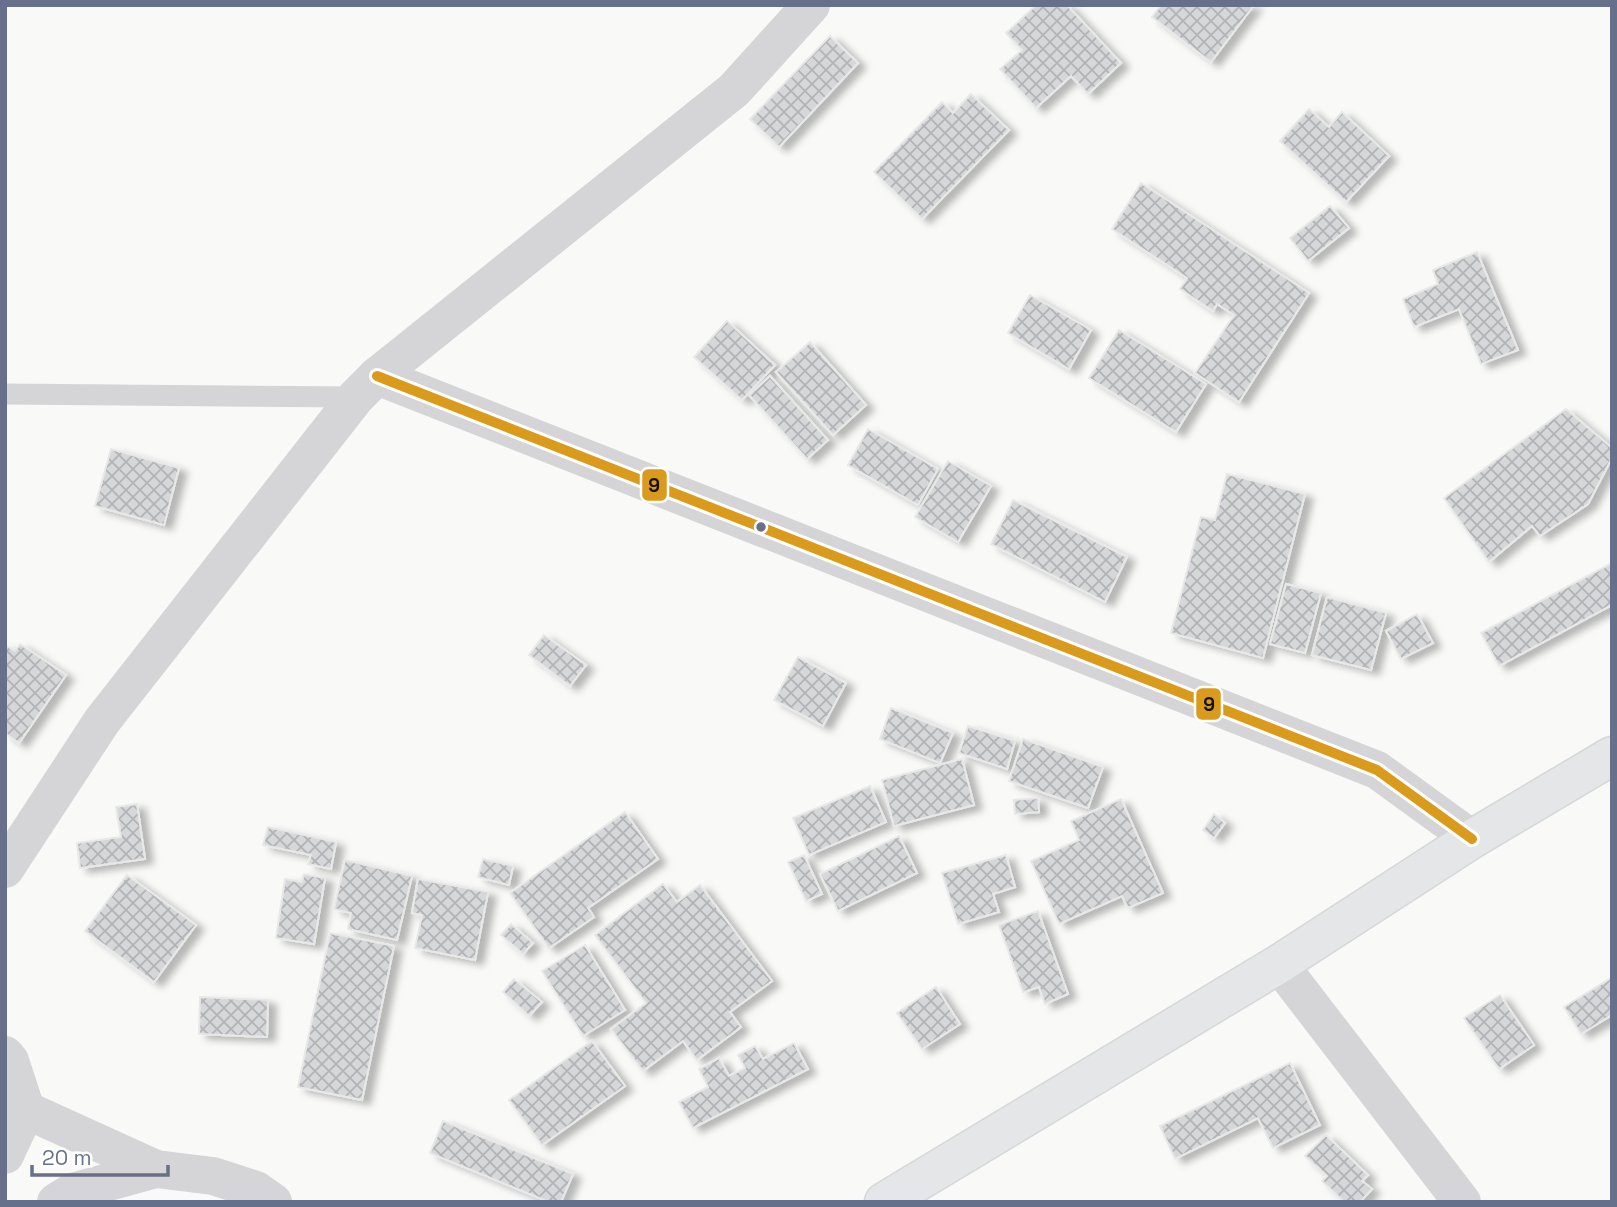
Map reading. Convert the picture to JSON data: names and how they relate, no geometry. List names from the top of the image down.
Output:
{
  "lines": ["transit line 9"],
  "scale_bar": "20 m"
}
